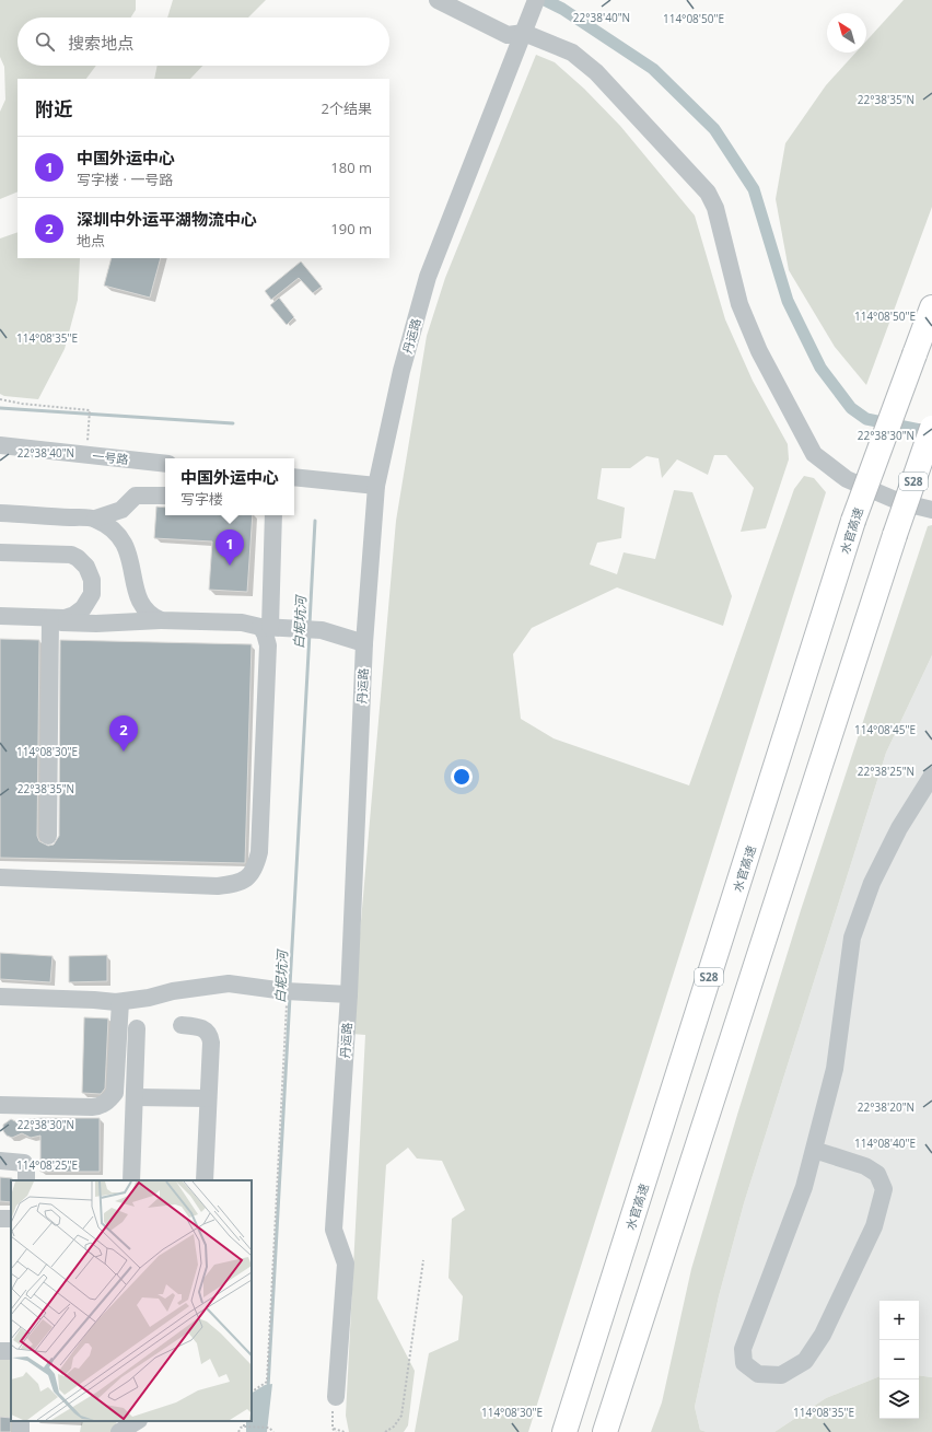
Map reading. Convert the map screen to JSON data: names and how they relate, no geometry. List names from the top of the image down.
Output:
{
  "streets": {
    "highway": ["S28", "水官高速"],
    "street": ["丹运路", "一号路"]
  },
  "water": ["白坭坑河"],
  "north": "top left",
  "page": {
    "search": "搜索地点",
    "heading": ["附近", "2个结果"],
    "list": [
      {
        "mark": "1",
        "name": "中国外运中心",
        "note": "写字楼 · 一号路",
        "value": "180 m"
      },
      {
        "mark": "2",
        "name": "深圳中外运平湖物流中心",
        "note": "地点",
        "value": "190 m"
      }
    ],
    "popup": ["中国外运中心", "写字楼"],
    "pins": ["1", "2"],
    "map_buttons": ["+", "−"]
  },
  "coordinates": [
    "22°38'40\"N",
    "114°08'50\"E",
    "22°38'35\"N",
    "114°08'35\"E",
    "22°38'30\"N",
    "114°08'45\"E",
    "114°08'30\"E",
    "22°38'25\"N",
    "22°38'20\"N",
    "114°08'40\"E",
    "114°08'25\"E"
  ]
}
